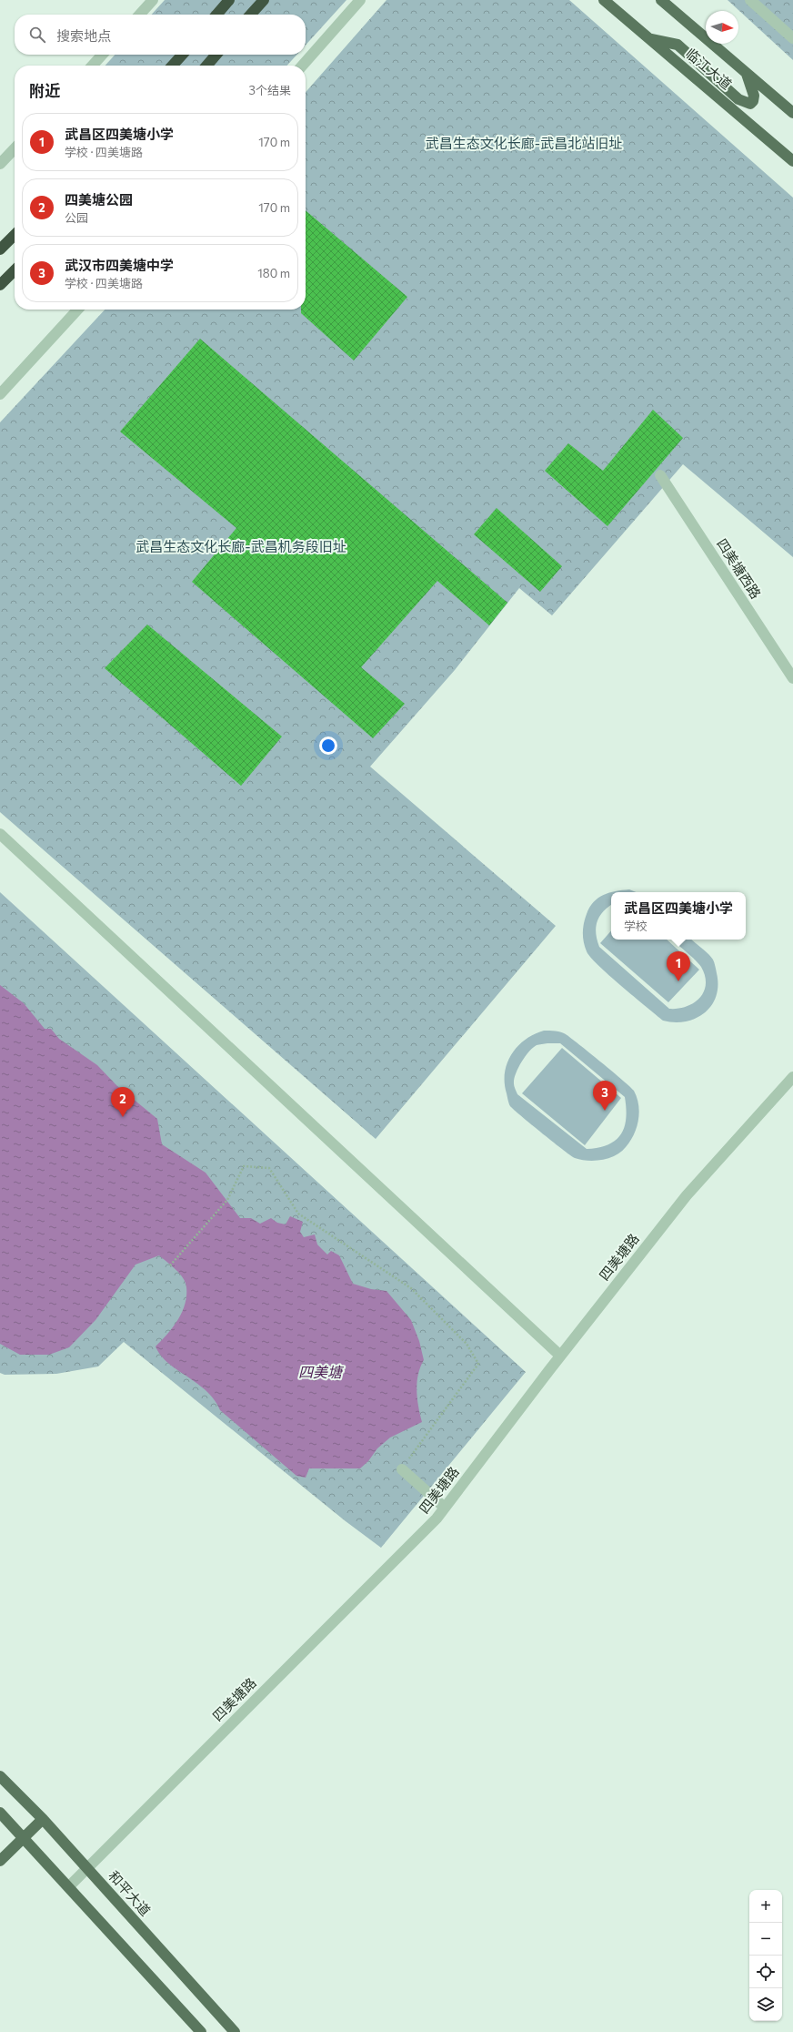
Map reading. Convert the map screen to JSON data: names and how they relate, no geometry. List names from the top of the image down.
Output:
{
  "streets": {
    "main road": ["临江大道", "和平大道"],
    "street": ["四美塘西路", "四美塘路"]
  },
  "crossings": [
    ["四美塘路", "和平大道"]
  ],
  "water": ["四美塘"],
  "parks": ["武昌生态文化长廊-武昌北站旧址", "武昌生态文化长廊-武昌机务段旧址"],
  "north": "right",
  "page": {
    "search": "搜索地点",
    "heading": ["附近", "3个结果"],
    "list": [
      {
        "mark": "1",
        "name": "武昌区四美塘小学",
        "note": "学校 · 四美塘路",
        "value": "170 m"
      },
      {
        "mark": "2",
        "name": "四美塘公园",
        "note": "公园",
        "value": "170 m"
      },
      {
        "mark": "3",
        "name": "武汉市四美塘中学",
        "note": "学校 · 四美塘路",
        "value": "180 m"
      }
    ],
    "popup": ["武昌区四美塘小学", "学校"],
    "pins": ["1", "3", "2"],
    "map_buttons": ["+", "−"]
  }
}
